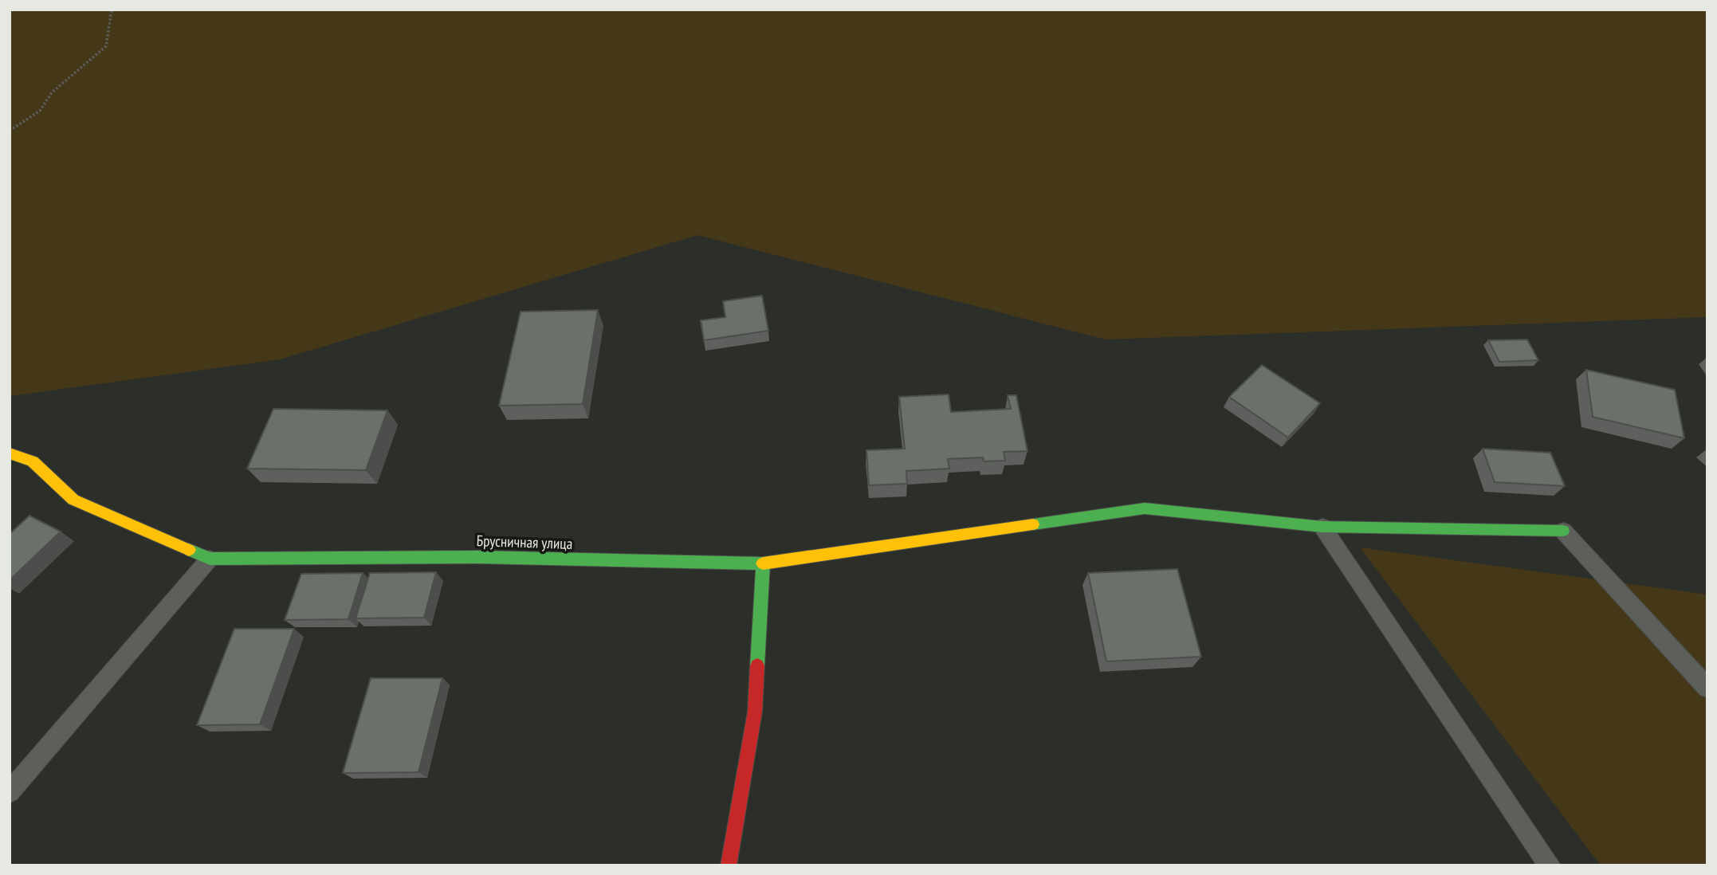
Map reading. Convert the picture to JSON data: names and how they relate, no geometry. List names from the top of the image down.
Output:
{
  "streets": {
    "street": ["Брусничная улица"]
  }
}
